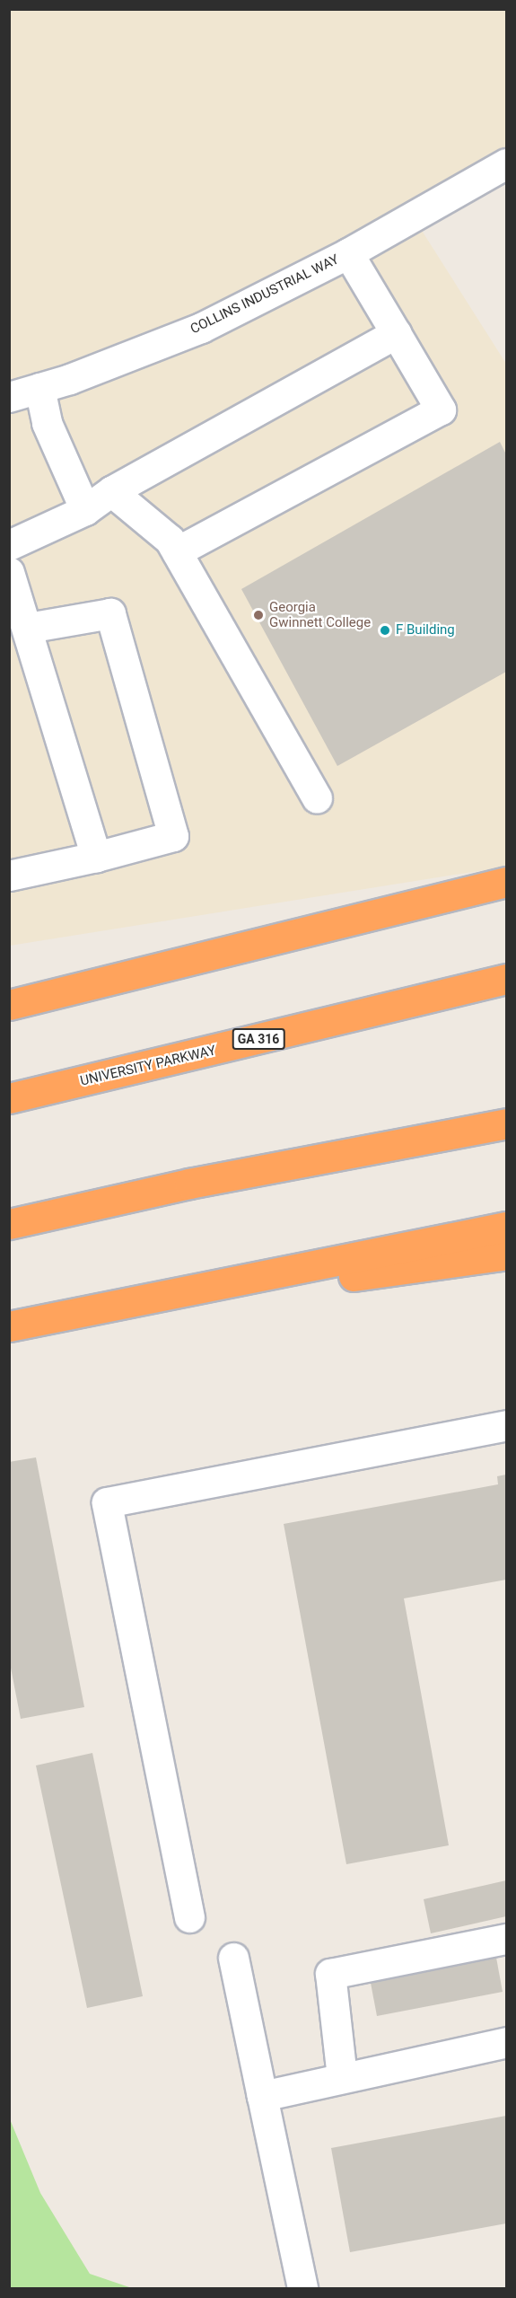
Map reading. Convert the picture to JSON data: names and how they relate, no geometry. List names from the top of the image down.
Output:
{
  "streets": {
    "highway": ["GA 316", "UNIVERSITY PARKWAY"],
    "street": ["COLLINS INDUSTRIAL WAY"]
  },
  "places": ["Georgia Gwinnett College", "F Building"]
}
